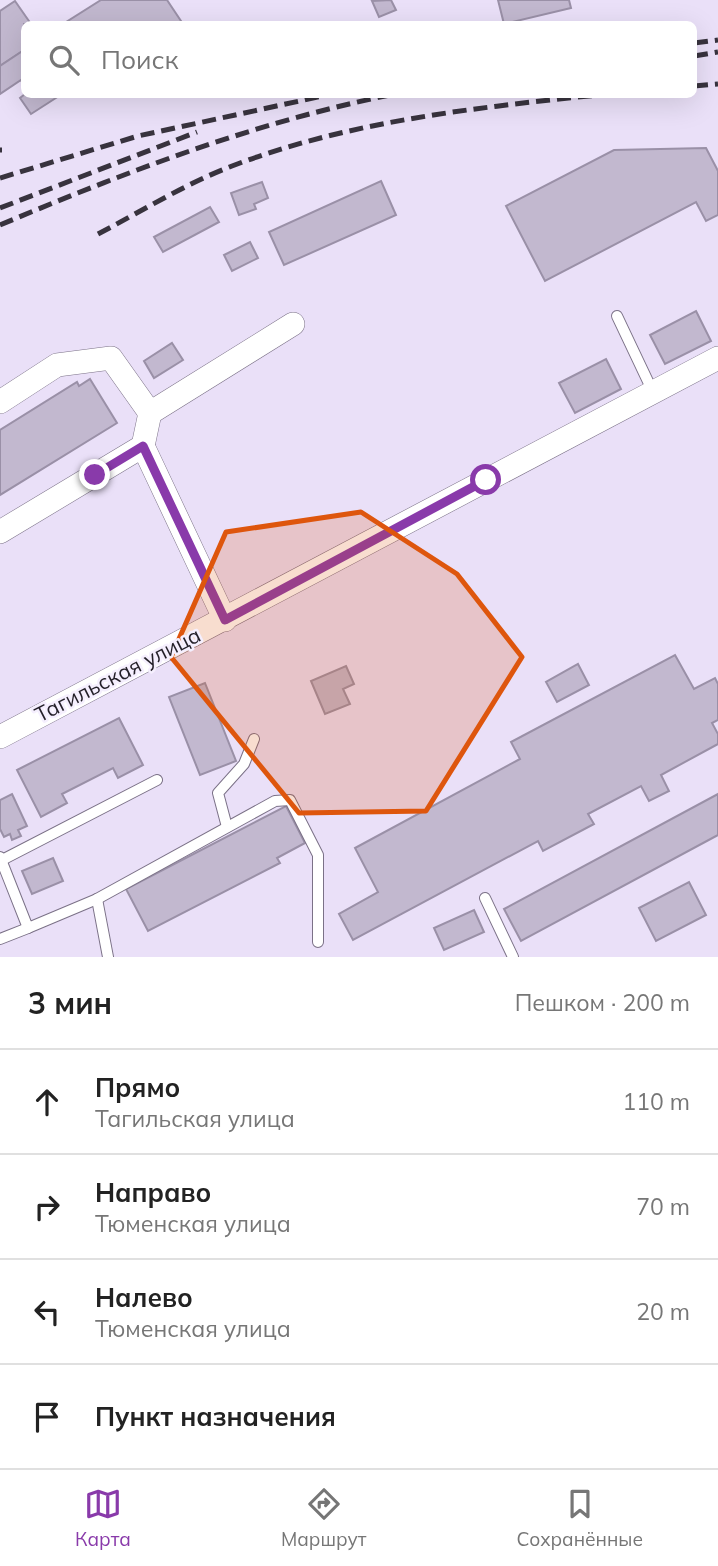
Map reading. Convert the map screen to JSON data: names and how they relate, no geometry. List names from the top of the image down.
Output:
{
  "streets": {
    "street": ["Тагильская улица"]
  },
  "page": {
    "search": "Поиск",
    "heading": ["3 мин", "Пешком · 200 m"],
    "list": [
      ["Прямо", "Тагильская улица", "110 m"],
      ["Направо", "Тюменская улица", "70 m"],
      ["Налево", "Тюменская улица", "20 m"],
      "Пункт назначения"
    ],
    "nav": ["Карта", "Маршрут", "Сохранённые"]
  }
}
